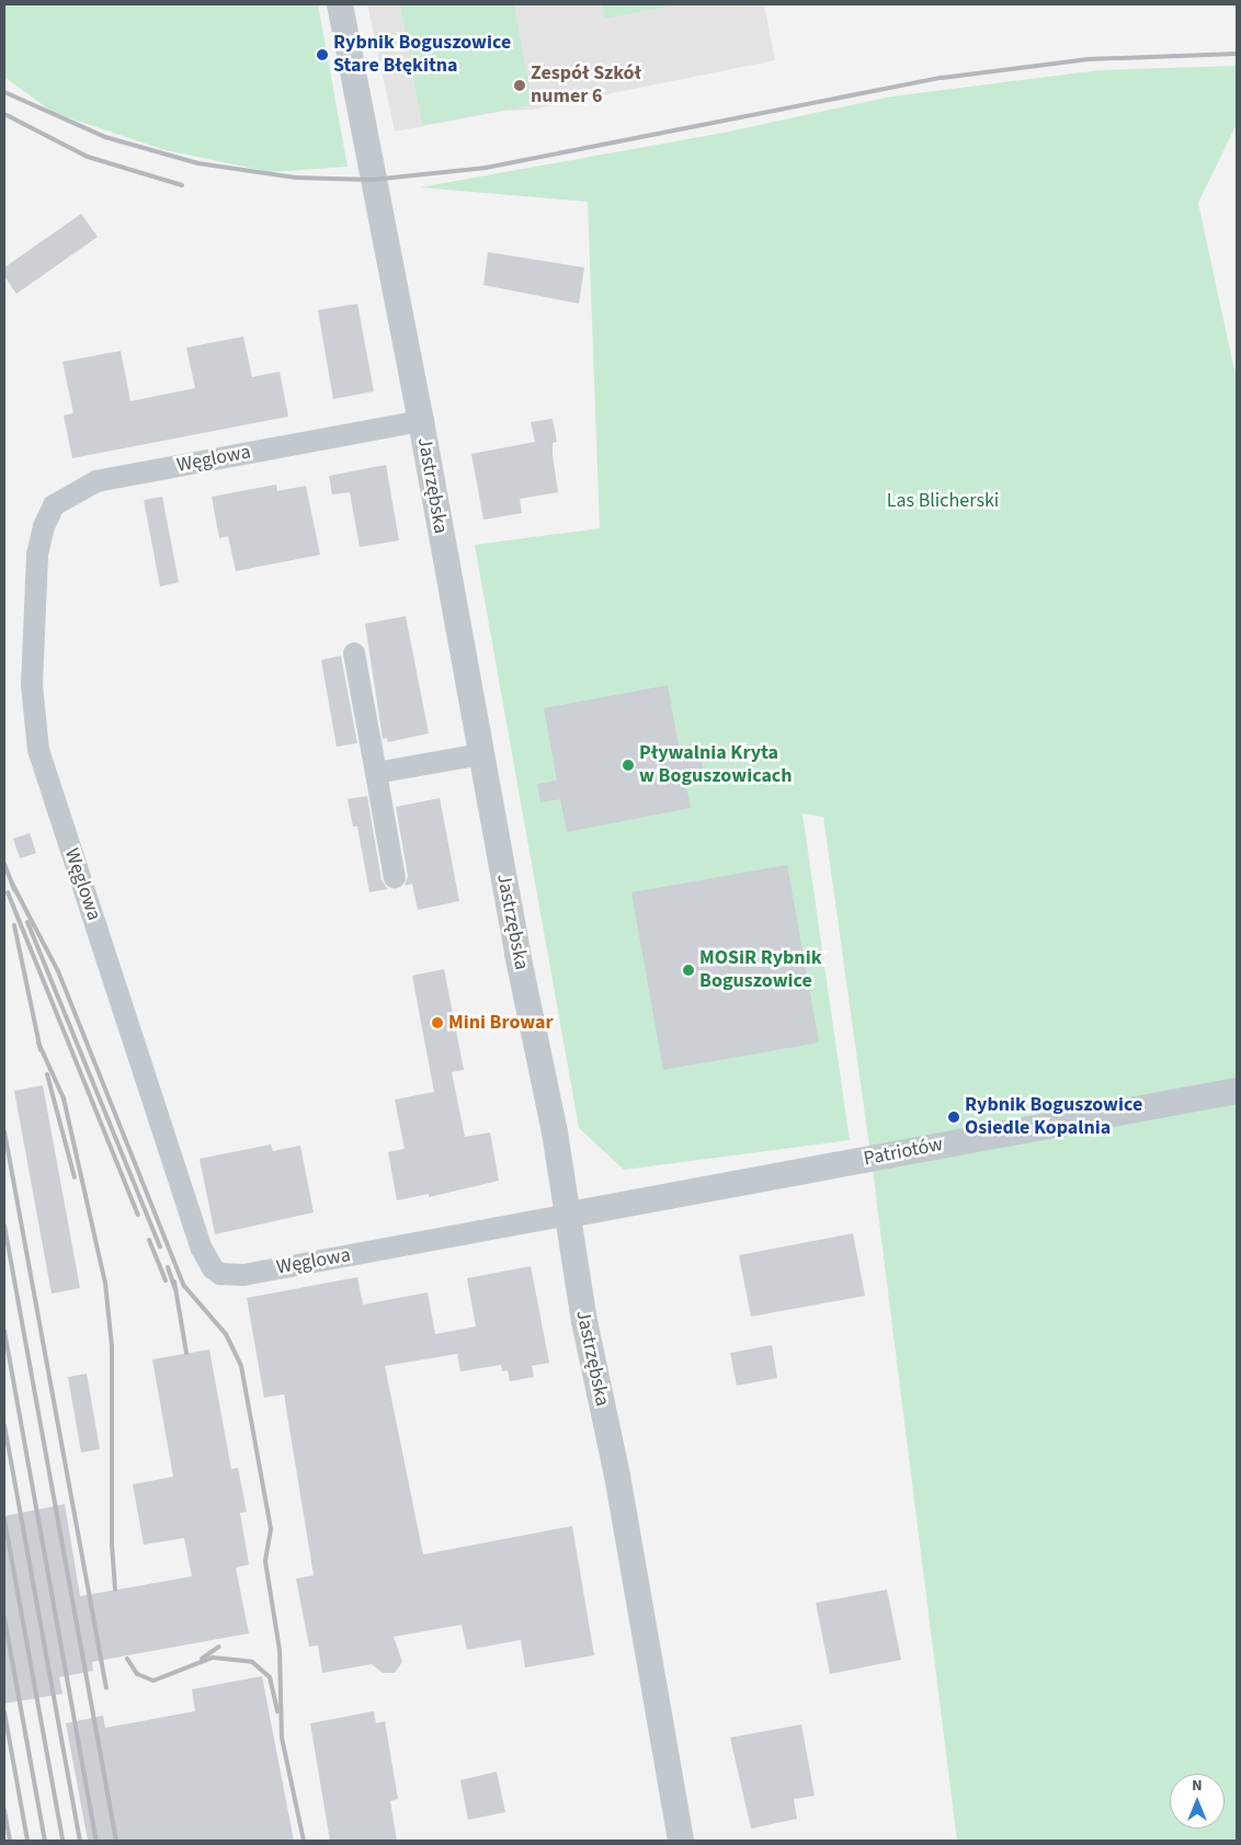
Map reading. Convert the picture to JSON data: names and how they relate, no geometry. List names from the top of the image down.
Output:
{
  "streets": {
    "street": ["Węglowa", "Jastrzębska", "Patriotów"]
  },
  "crossings": [
    ["Węglowa", "Jastrzębska"],
    ["Węglowa", "Patriotów"],
    ["Jastrzębska", "Patriotów"]
  ],
  "parks": ["Las Blicherski"],
  "places": [
    "Rybnik Boguszowice Stare Błękitna",
    "Zespół Szkół numer 6",
    "Pływalnia Kryta w Boguszowicach",
    "MOSiR Rybnik Boguszowice",
    "Mini Browar",
    "Rybnik Boguszowice Osiedle Kopalnia"
  ],
  "north": "top"
}
